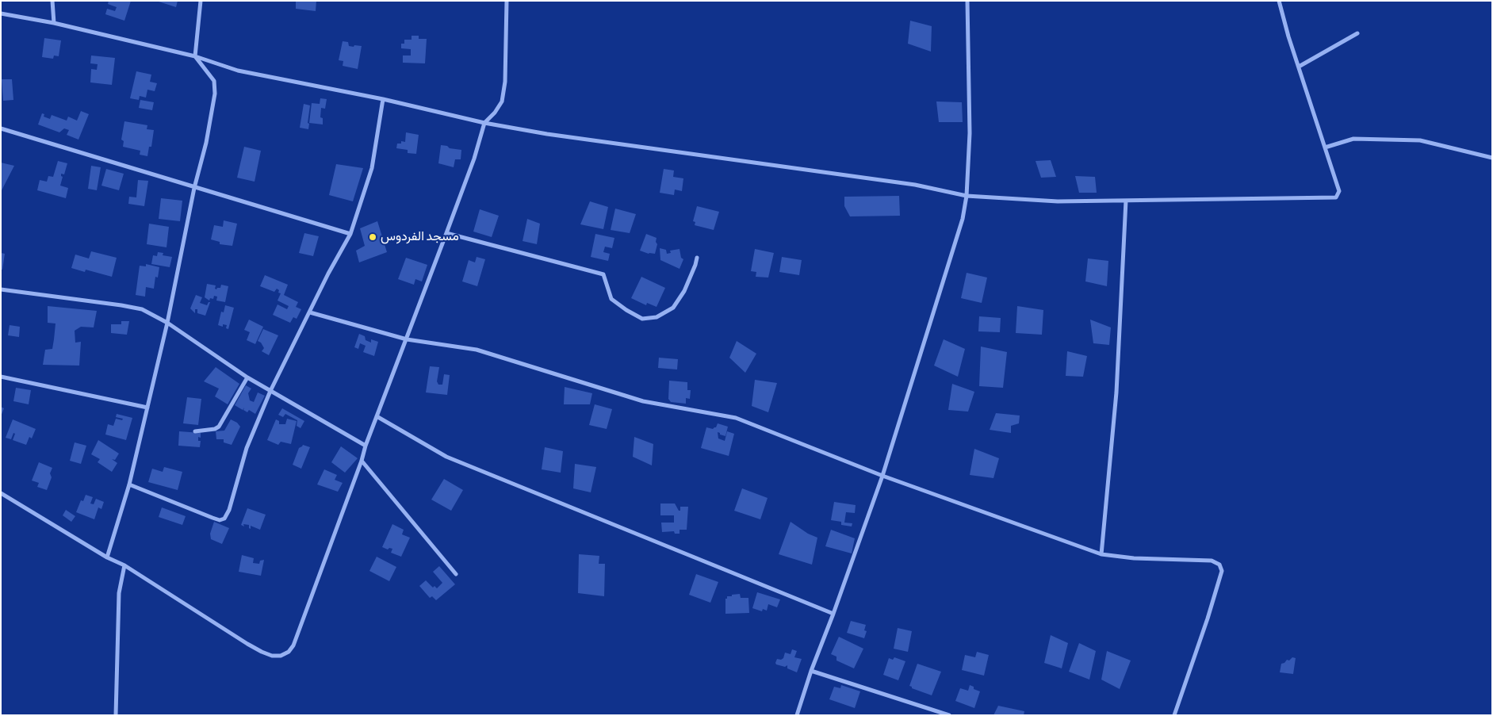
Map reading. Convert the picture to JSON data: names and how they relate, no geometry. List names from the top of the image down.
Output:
{
  "places": ["مسجد الفردوس"]
}
